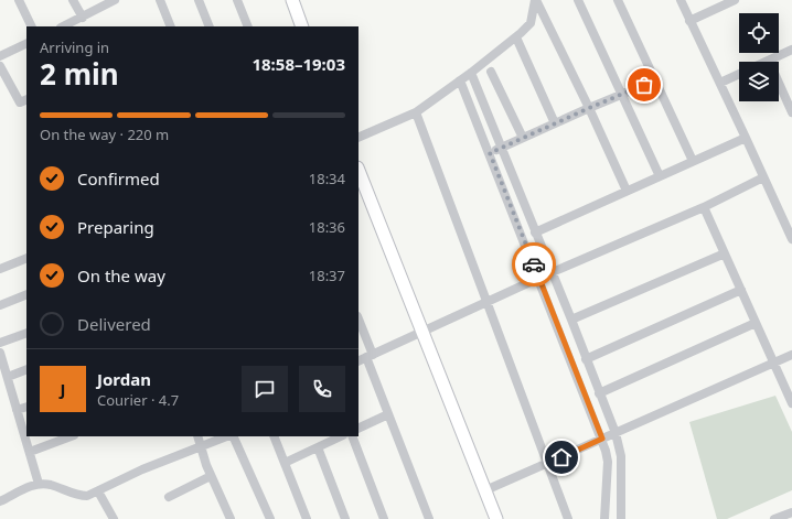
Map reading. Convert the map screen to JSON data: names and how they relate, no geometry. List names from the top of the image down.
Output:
{
  "page": {
    "heading": ["2 min", "Arriving in", "18:58–19:03"],
    "panel": ["Jordan", "Courier · 4.7"],
    "bar": "On the way · 220 m",
    "list": [
      ["Confirmed", "18:34"],
      ["Preparing", "18:36"],
      ["On the way", "18:37"],
      "Delivered"
    ],
    "round": "J"
  }
}
